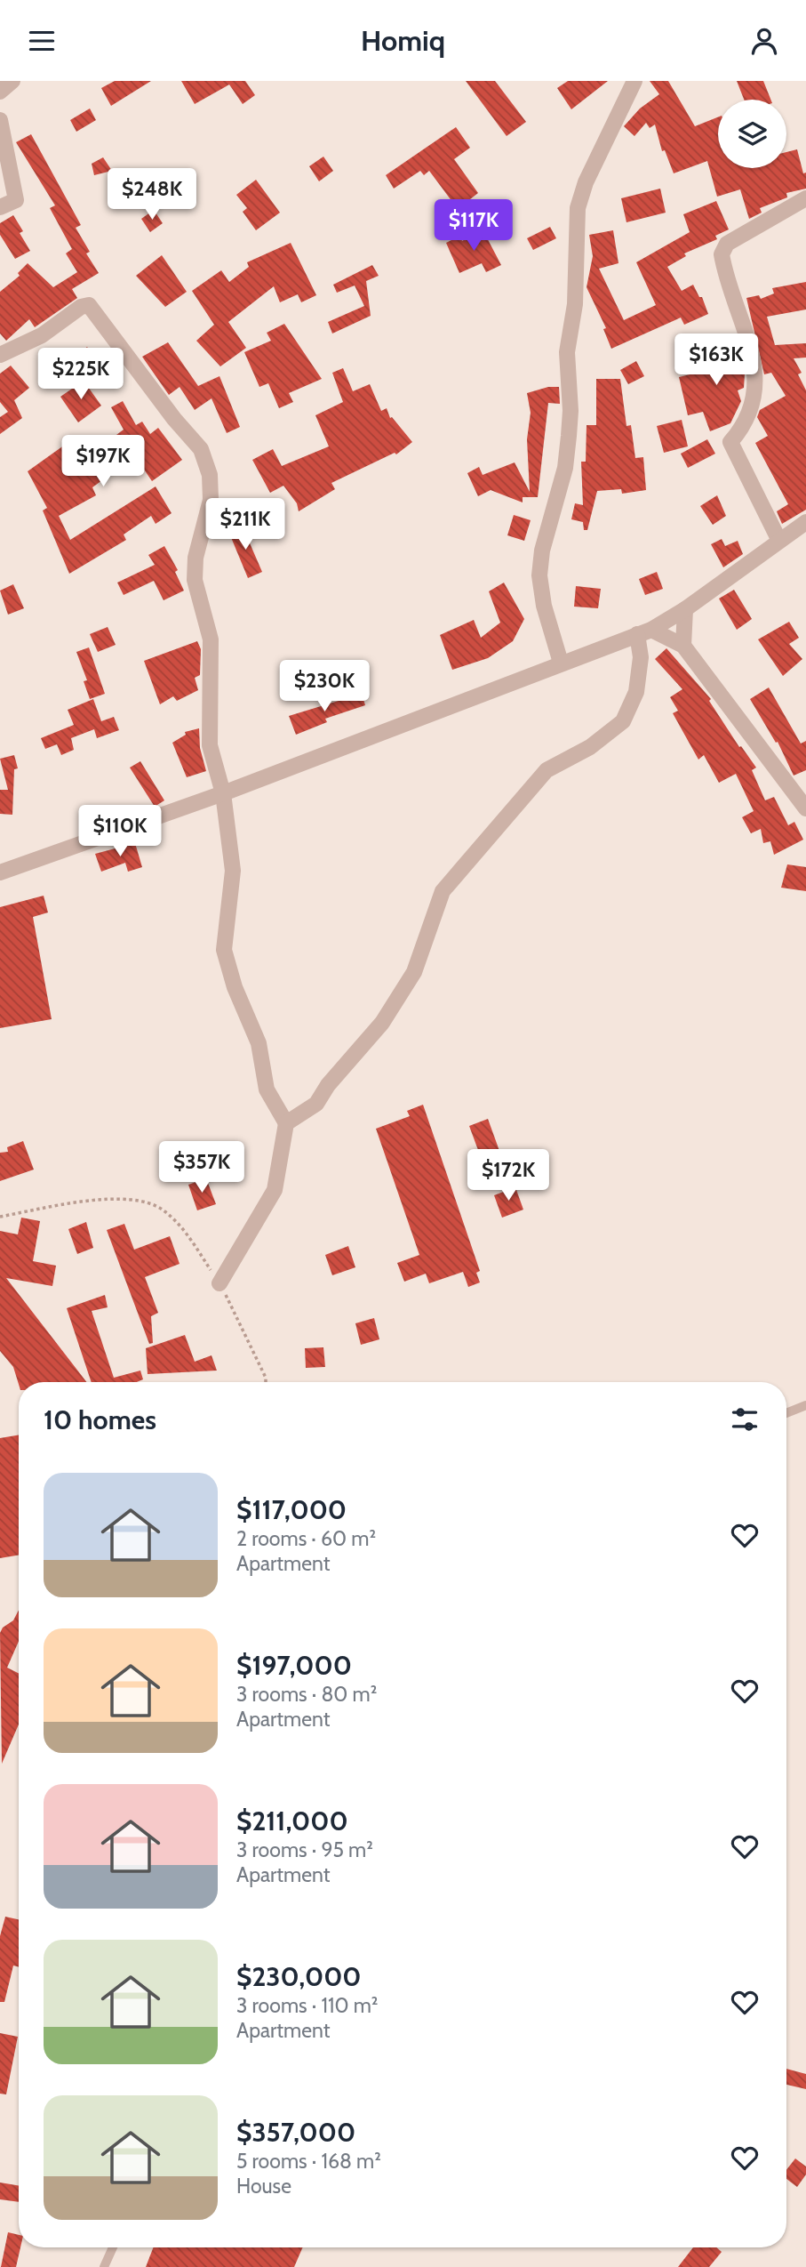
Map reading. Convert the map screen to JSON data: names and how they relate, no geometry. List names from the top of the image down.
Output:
{
  "page": {
    "header": "Homiq",
    "price": [
      "$248K",
      "$117K",
      "$163K",
      "$225K",
      "$197K",
      "$211K",
      "$230K",
      "$110K",
      "$357K",
      "$172K"
    ],
    "heading": "10 homes",
    "list": [
      {
        "name": "$117,000",
        "note": "2 rooms · 60 m² · Apartment"
      },
      {
        "name": "$197,000",
        "note": "3 rooms · 80 m² · Apartment"
      },
      {
        "name": "$211,000",
        "note": "3 rooms · 95 m² · Apartment"
      },
      {
        "name": "$230,000",
        "note": "3 rooms · 110 m² · Apartment"
      },
      {
        "name": "$357,000",
        "note": "5 rooms · 168 m² · House"
      }
    ]
  }
}
